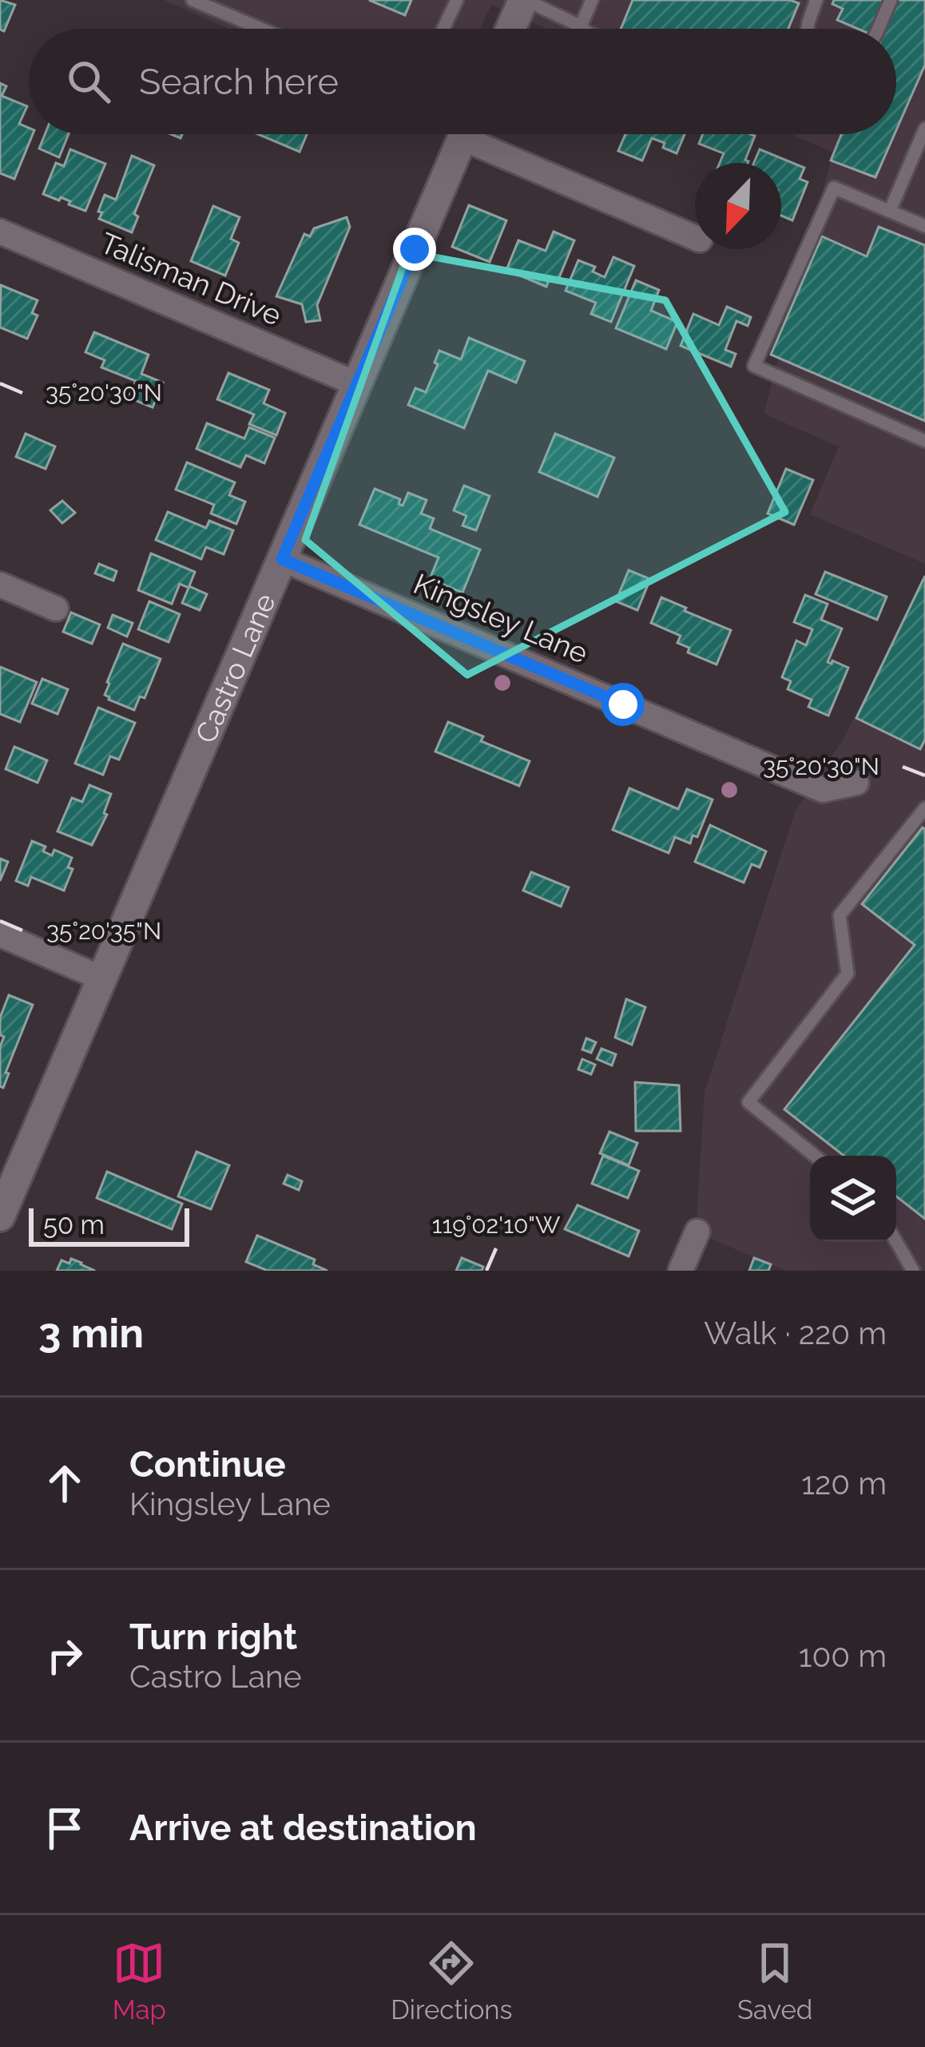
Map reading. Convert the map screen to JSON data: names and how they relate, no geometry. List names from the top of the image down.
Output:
{
  "streets": {
    "street": ["Talisman Drive", "Kingsley Lane", "Castro Lane"]
  },
  "crossings": [
    ["Talisman Drive", "Castro Lane"],
    ["Kingsley Lane", "Castro Lane"]
  ],
  "scale_bar": "50 m",
  "north": "bottom left",
  "page": {
    "search": "Search here",
    "scale": "50 m",
    "heading": ["3 min", "Walk · 220 m"],
    "list": [
      ["Continue", "Kingsley Lane", "120 m"],
      ["Turn right", "Castro Lane", "100 m"],
      "Arrive at destination"
    ],
    "nav": ["Map", "Directions", "Saved"]
  },
  "coordinates": ["35°20'30\"N", "35°20'35\"N", "119°02'10\"W"]
}
